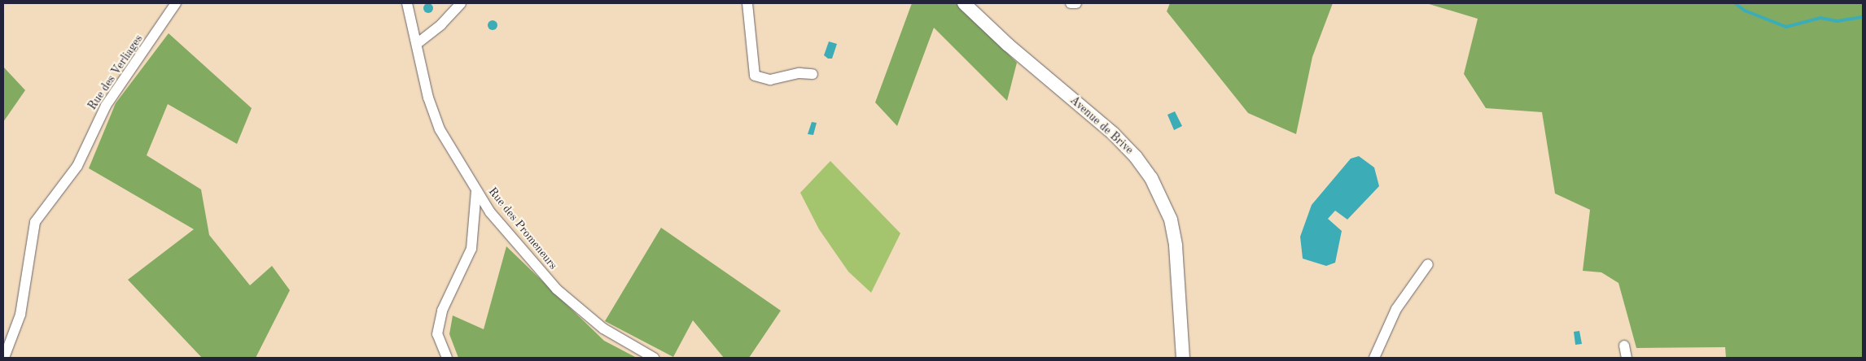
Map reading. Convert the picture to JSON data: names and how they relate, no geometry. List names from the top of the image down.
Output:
{
  "streets": {
    "street": ["Rue des Verliages", "Avenue de Brive", "Rue des Promeneurs"]
  }
}
